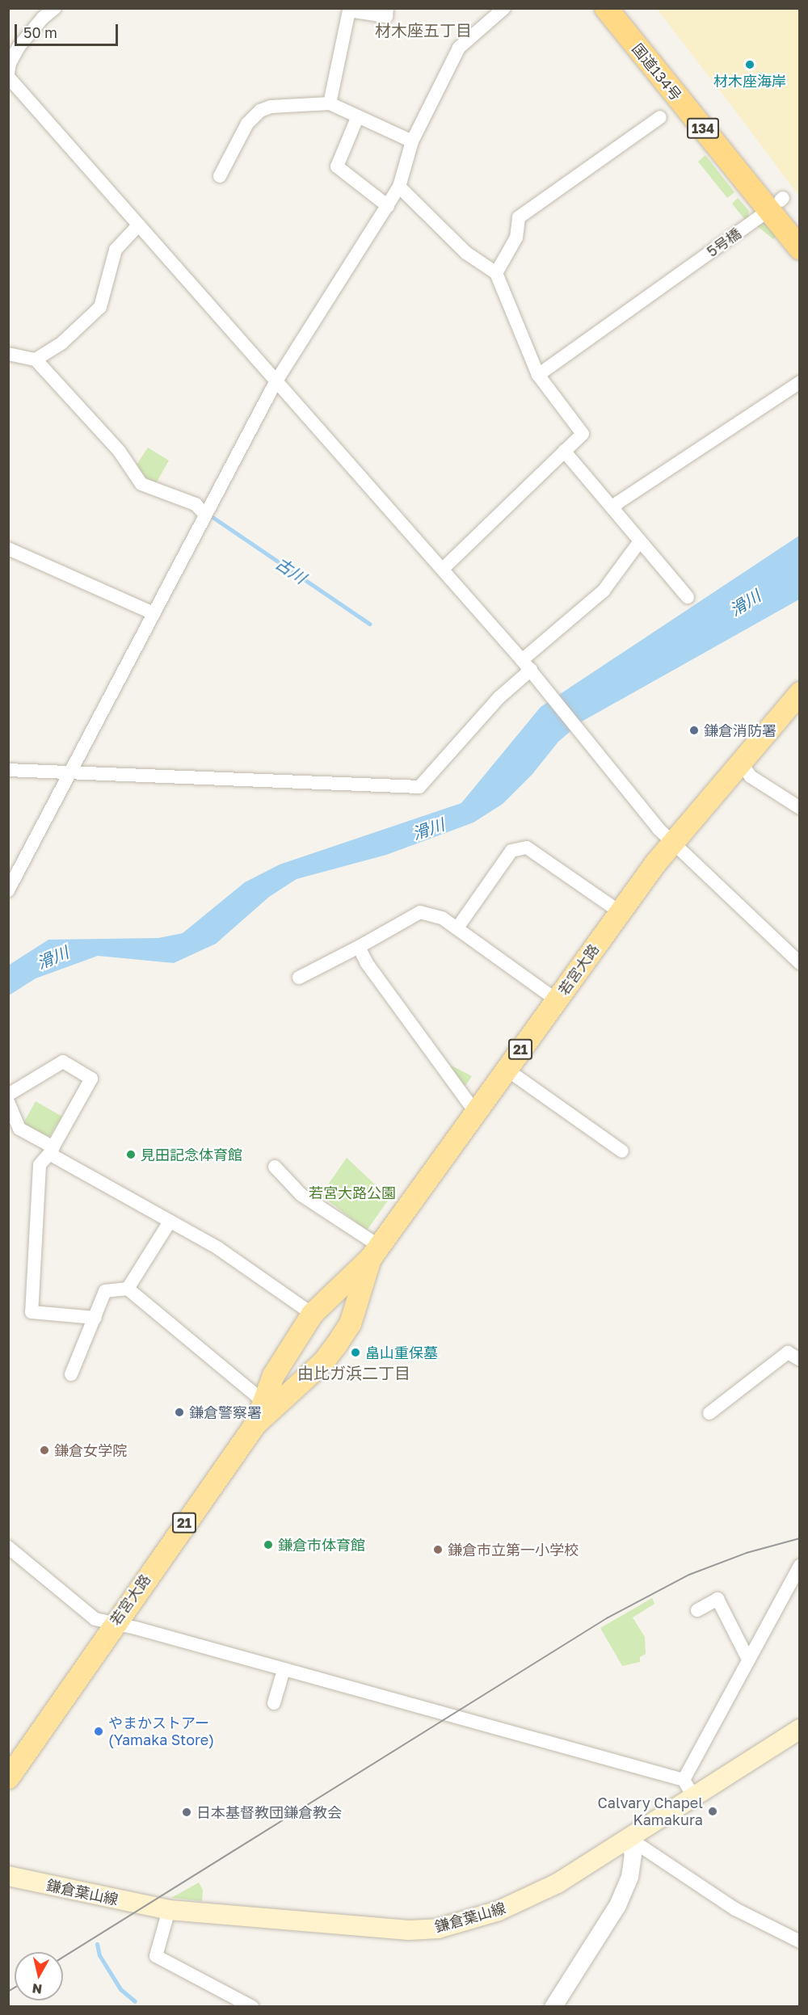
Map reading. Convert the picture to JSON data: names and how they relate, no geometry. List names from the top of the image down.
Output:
{
  "streets": {
    "highway": ["国道134号", "134"],
    "main road": ["若宮大路", "21", "鎌倉葉山線"],
    "street": ["5号橋"]
  },
  "districts": ["材木座五丁目", "由比ガ浜二丁目"],
  "water": ["古川", "滑川"],
  "parks": ["若宮大路公園"],
  "places": [
    "材木座海岸",
    "鎌倉消防署",
    "見田記念体育館",
    "畠山重保墓",
    "鎌倉警察署",
    "鎌倉女学院",
    "鎌倉市体育館",
    "鎌倉市立第一小学校",
    "やまかストアー (Yamaka Store)",
    "Calvary Chapel Kamakura",
    "日本基督教団鎌倉教会"
  ],
  "scale_bar": "50 m",
  "north": "bottom"
}
